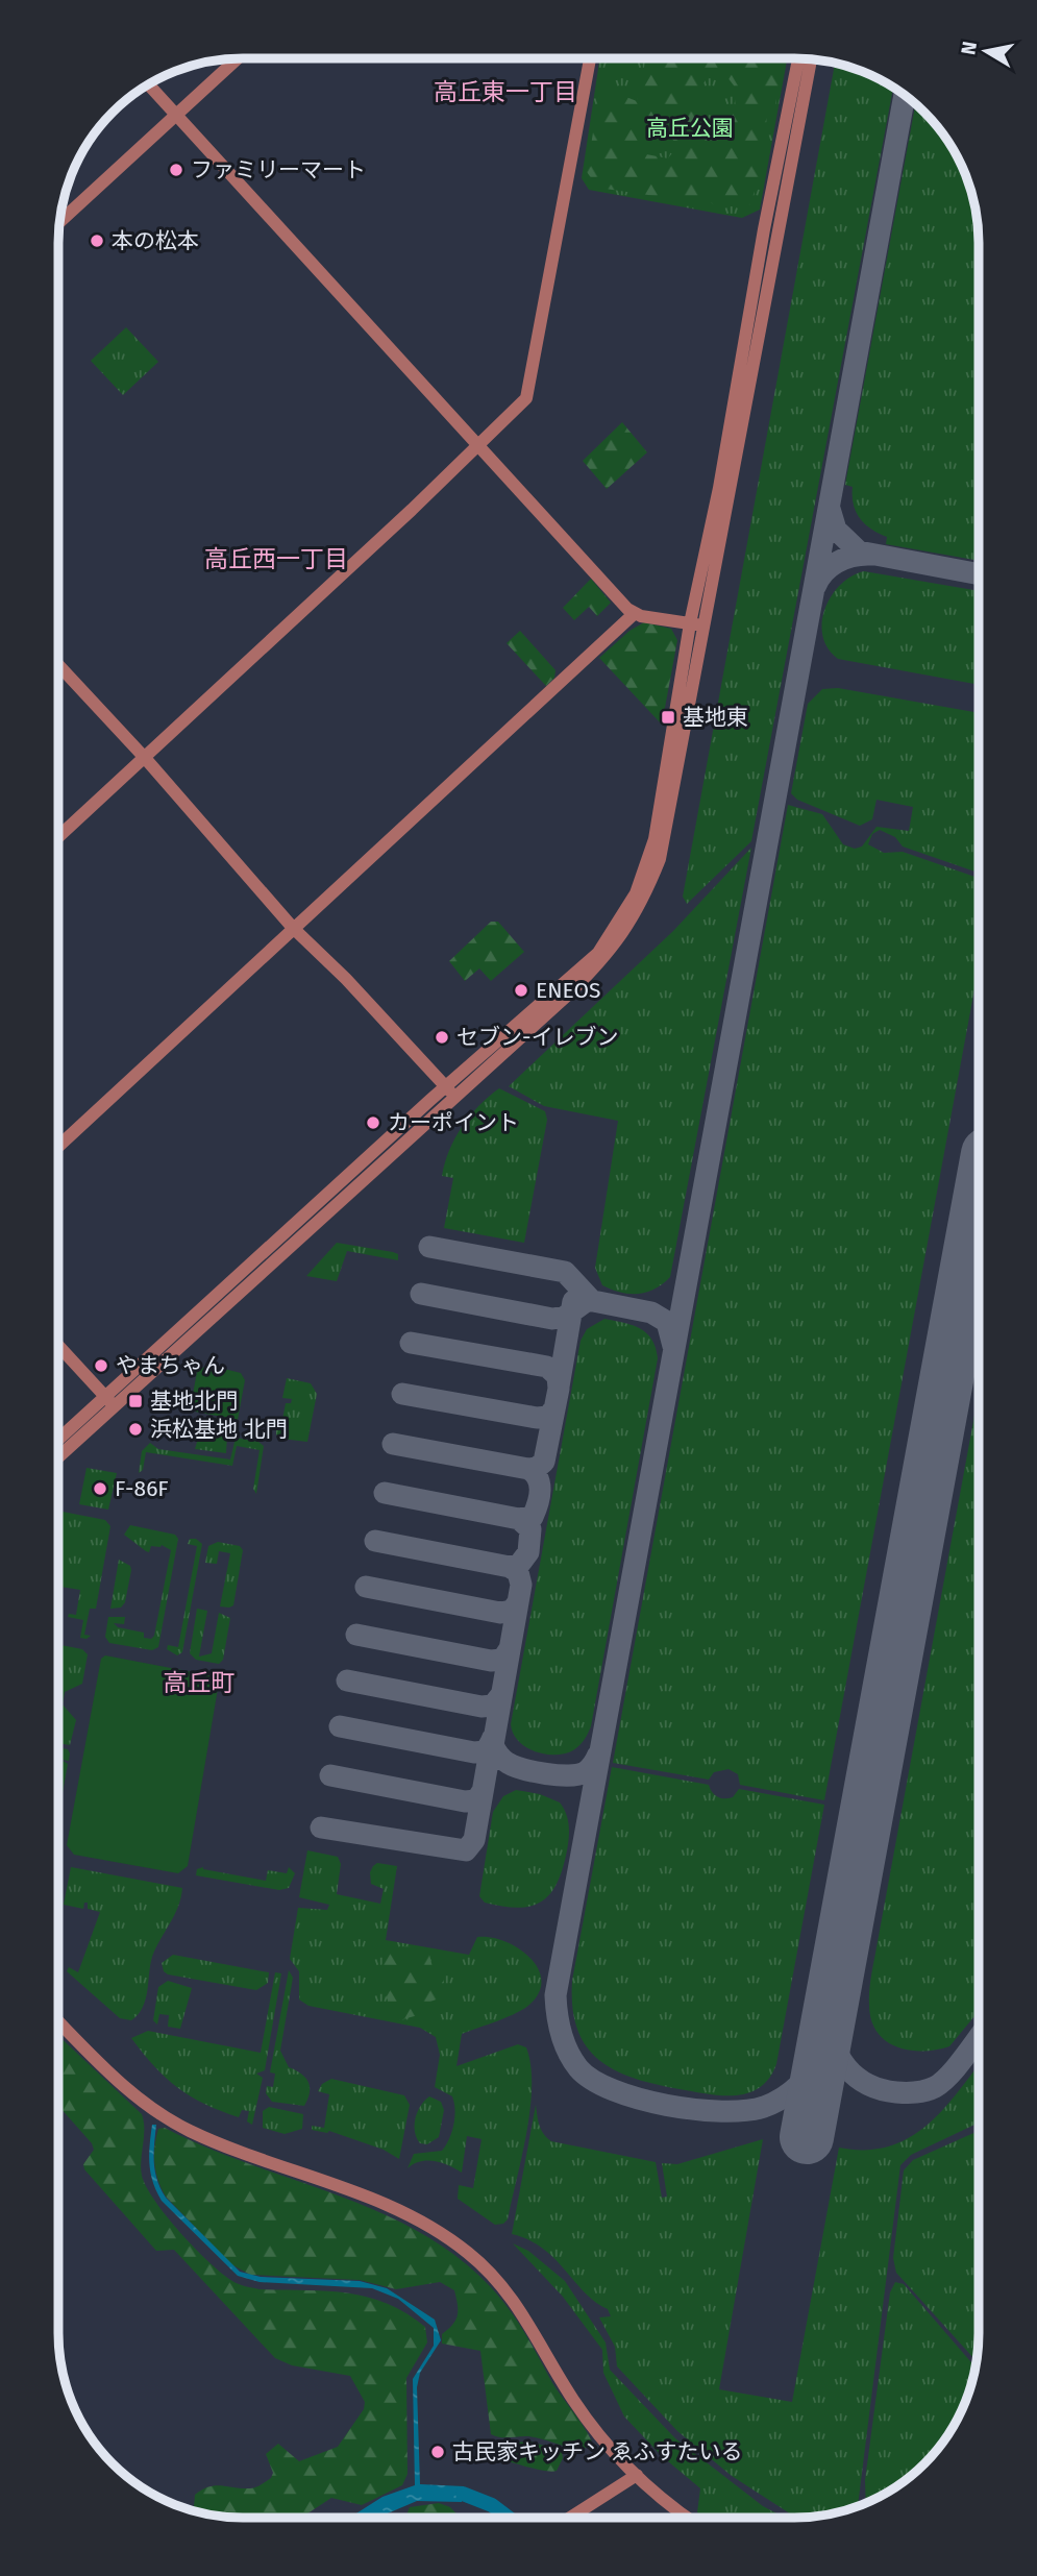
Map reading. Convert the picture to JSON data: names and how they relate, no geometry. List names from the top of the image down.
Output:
{
  "districts": ["高丘東一丁目", "高丘西一丁目", "高丘町"],
  "parks": ["高丘公園"],
  "places": {
    "other": [
      "ファミリーマート",
      "本の松本",
      "ENEOS",
      "セブン-イレブン",
      "カーポイント",
      "やまちゃん",
      "浜松基地 北門",
      "F-86F",
      "古民家キッチン ゑふすたいる"
    ],
    "transit": ["基地東", "基地北門"]
  },
  "north": "left"
}
